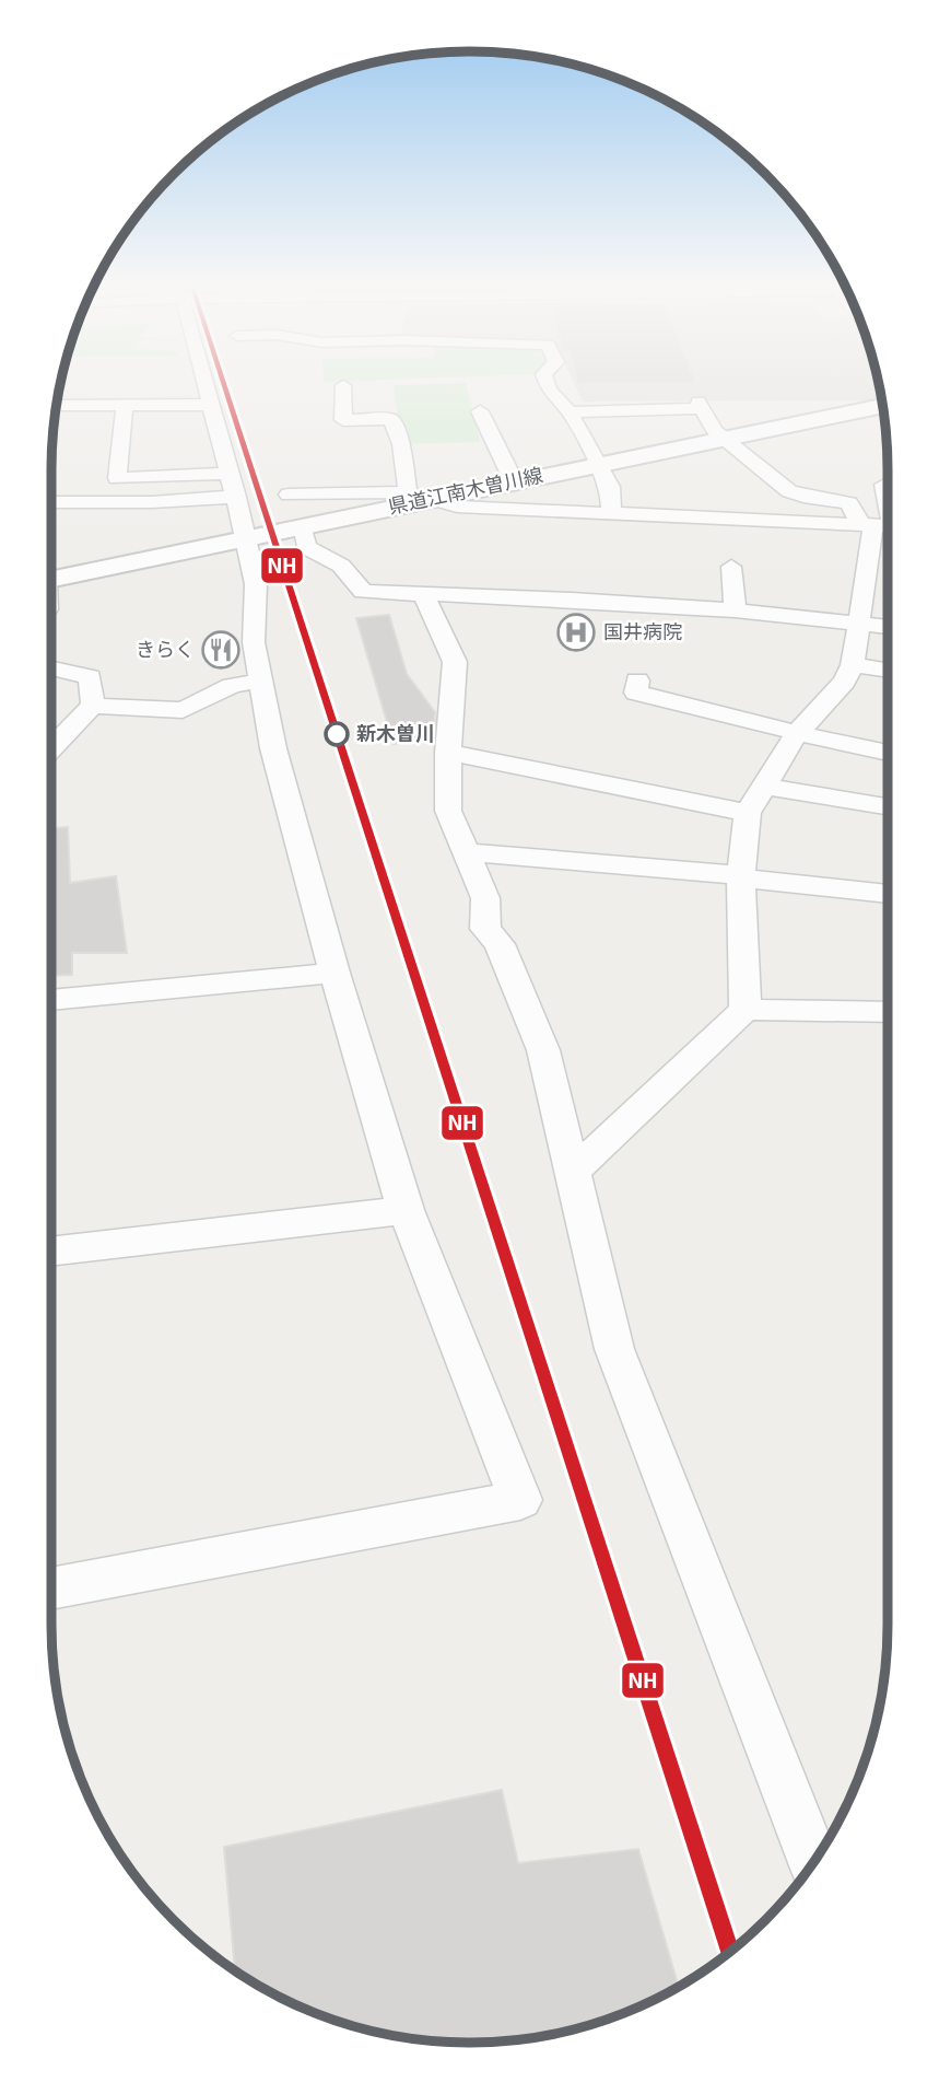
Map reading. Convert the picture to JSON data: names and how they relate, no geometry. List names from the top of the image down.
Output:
{
  "streets": {
    "main road": ["県道江南木曽川線"]
  },
  "places": {
    "hospital": ["国井病院"],
    "restaurant": ["きらく"],
    "other": ["新木曽川"]
  },
  "lines": ["transit line NH"]
}
